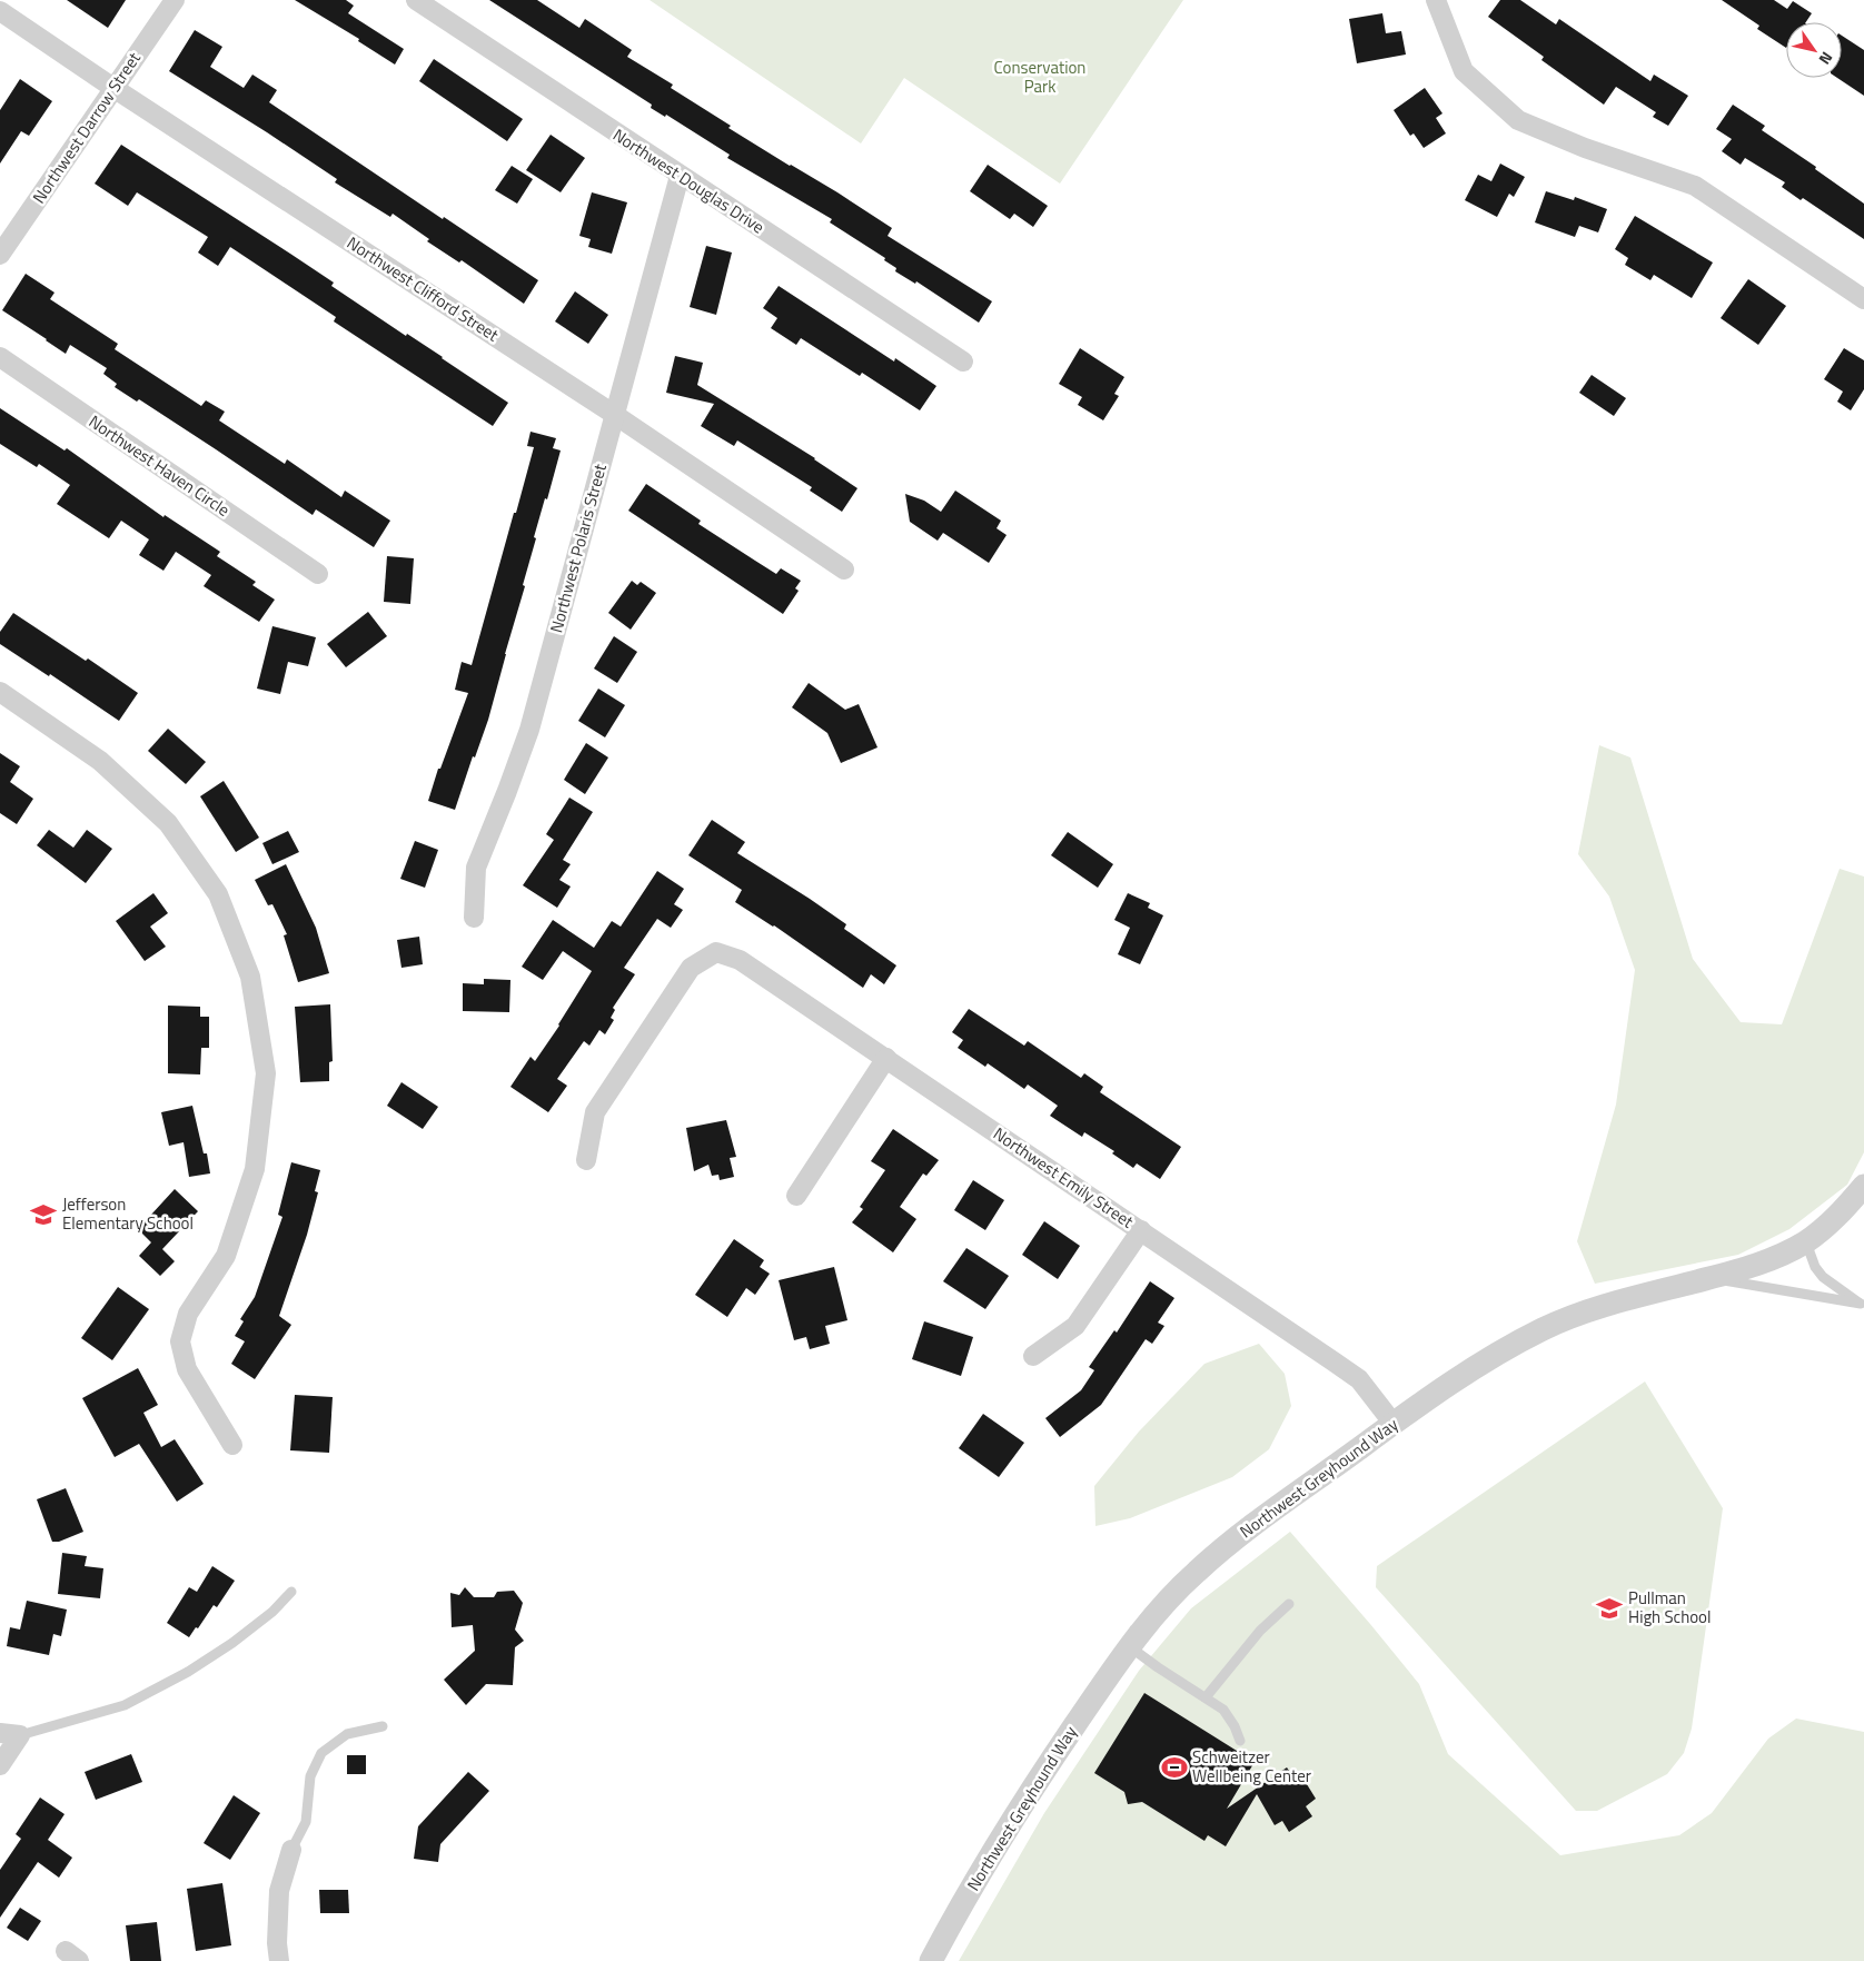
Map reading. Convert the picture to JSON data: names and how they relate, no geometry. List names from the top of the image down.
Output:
{
  "streets": {
    "street": [
      "Northwest Darrow Street",
      "Northwest Douglas Drive",
      "Northwest Clifford Street",
      "Northwest Haven Circle",
      "Northwest Polaris Street",
      "Northwest Emily Street",
      "Northwest Greyhound Way"
    ]
  },
  "crossings": [
    ["Northwest Darrow Street", "Northwest Clifford Street"],
    ["Northwest Douglas Drive", "Northwest Polaris Street"],
    ["Northwest Clifford Street", "Northwest Polaris Street"],
    ["Northwest Emily Street", "Northwest Greyhound Way"]
  ],
  "parks": ["Conservation Park"],
  "places": {
    "school or university": ["Jefferson Elementary School", "Pullman High School"],
    "sports": ["Schweitzer Wellbeing Center"]
  },
  "north": "bottom right"
}
